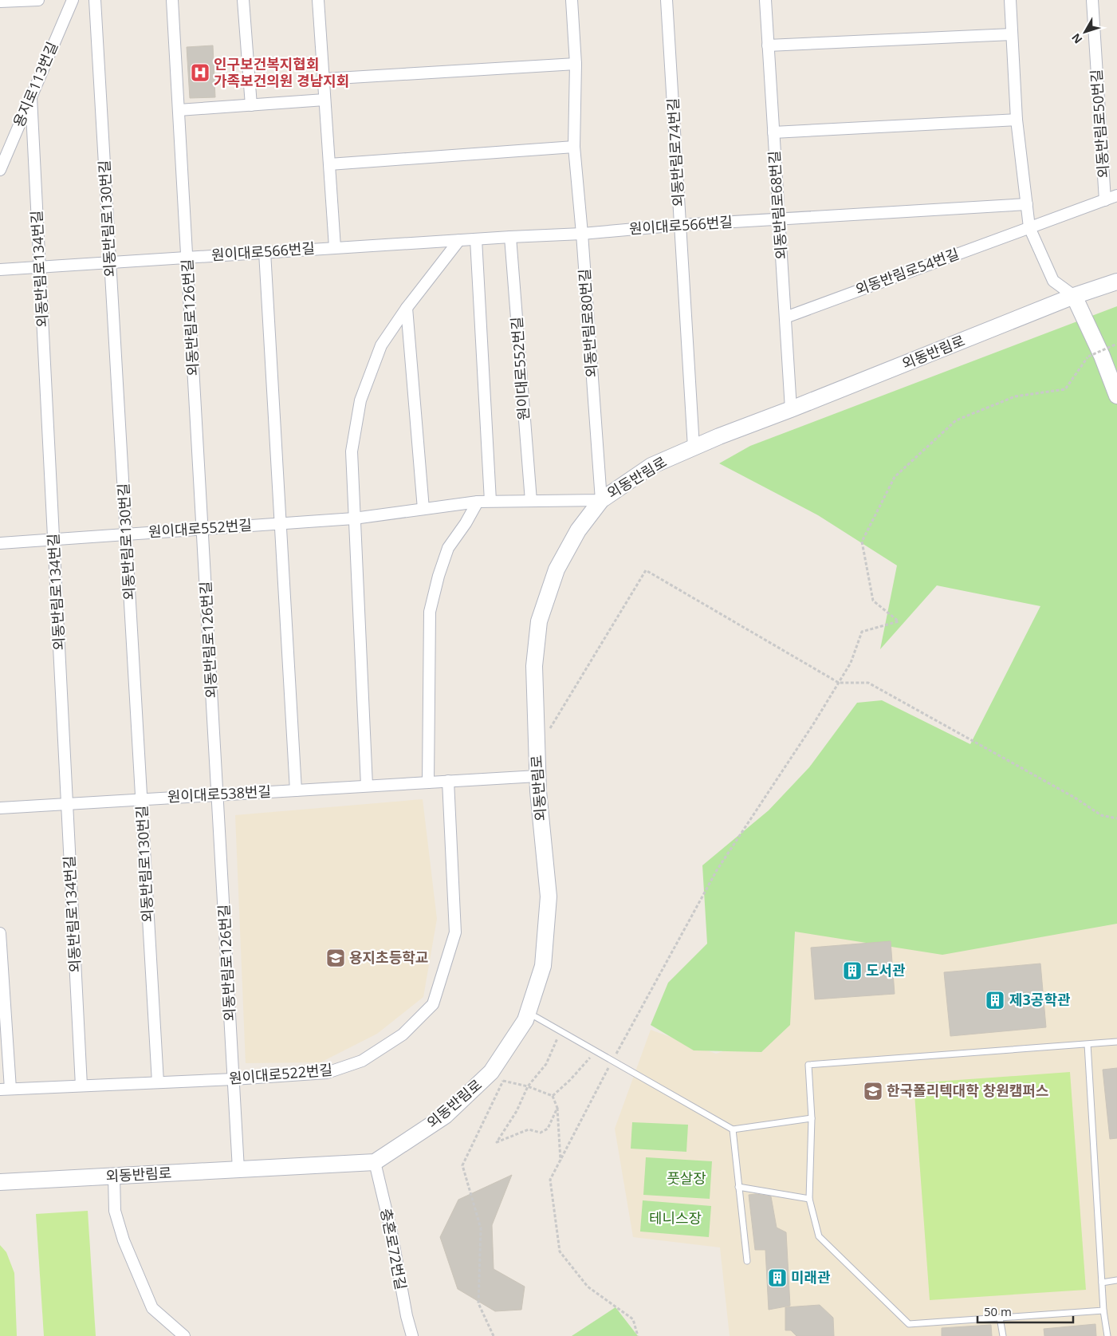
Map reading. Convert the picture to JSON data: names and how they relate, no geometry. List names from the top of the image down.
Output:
{
  "streets": {
    "main road": ["외동반림로"],
    "street": [
      "용지로113번길",
      "외동반림로50번길",
      "외동반림로74번길",
      "외동반림로68번길",
      "외동반림로130번길",
      "원이대로566번길",
      "외동반림로134번길",
      "외동반림로54번길",
      "외동반림로126번길",
      "외동반림로80번길",
      "원이대로552번길",
      "원이대로538번길",
      "원이대로522번길",
      "충혼로72번길"
    ]
  },
  "crossings": [
    ["용지로113번길", "외동반림로134번길"],
    ["외동반림로50번길", "외동반림로54번길"],
    ["외동반림로74번길", "원이대로566번길"],
    ["외동반림로74번길", "외동반림로"],
    ["외동반림로68번길", "원이대로566번길"],
    ["외동반림로68번길", "외동반림로54번길"],
    ["외동반림로68번길", "외동반림로"],
    ["외동반림로130번길", "원이대로566번길"],
    ["외동반림로130번길", "원이대로552번길"],
    ["외동반림로130번길", "원이대로538번길"],
    ["외동반림로130번길", "원이대로522번길"],
    ["원이대로566번길", "외동반림로134번길"],
    ["원이대로566번길", "외동반림로126번길"],
    ["원이대로566번길", "외동반림로80번길"],
    ["원이대로566번길", "원이대로552번길"],
    ["외동반림로134번길", "원이대로552번길"],
    ["외동반림로134번길", "원이대로538번길"],
    ["외동반림로134번길", "원이대로522번길"],
    ["외동반림로126번길", "외동반림로"],
    ["외동반림로126번길", "원이대로552번길"],
    ["외동반림로126번길", "원이대로538번길"],
    ["외동반림로126번길", "원이대로522번길"],
    ["외동반림로80번길", "외동반림로"],
    ["외동반림로80번길", "원이대로552번길"],
    ["외동반림로", "원이대로552번길"],
    ["외동반림로", "원이대로538번길"],
    ["외동반림로", "충혼로72번길"],
    ["원이대로538번길", "원이대로522번길"]
  ],
  "parks": ["풋살장", "테니스장"],
  "places": {
    "hospital": ["인구보건복지협회 가족보건의원 경남지회"],
    "school or university": ["용지초등학교", "한국폴리텍대학 창원캠퍼스"],
    "building": ["도서관", "제3공학관", "미래관"]
  },
  "scale_bar": "50 m",
  "north": "bottom left"
}
